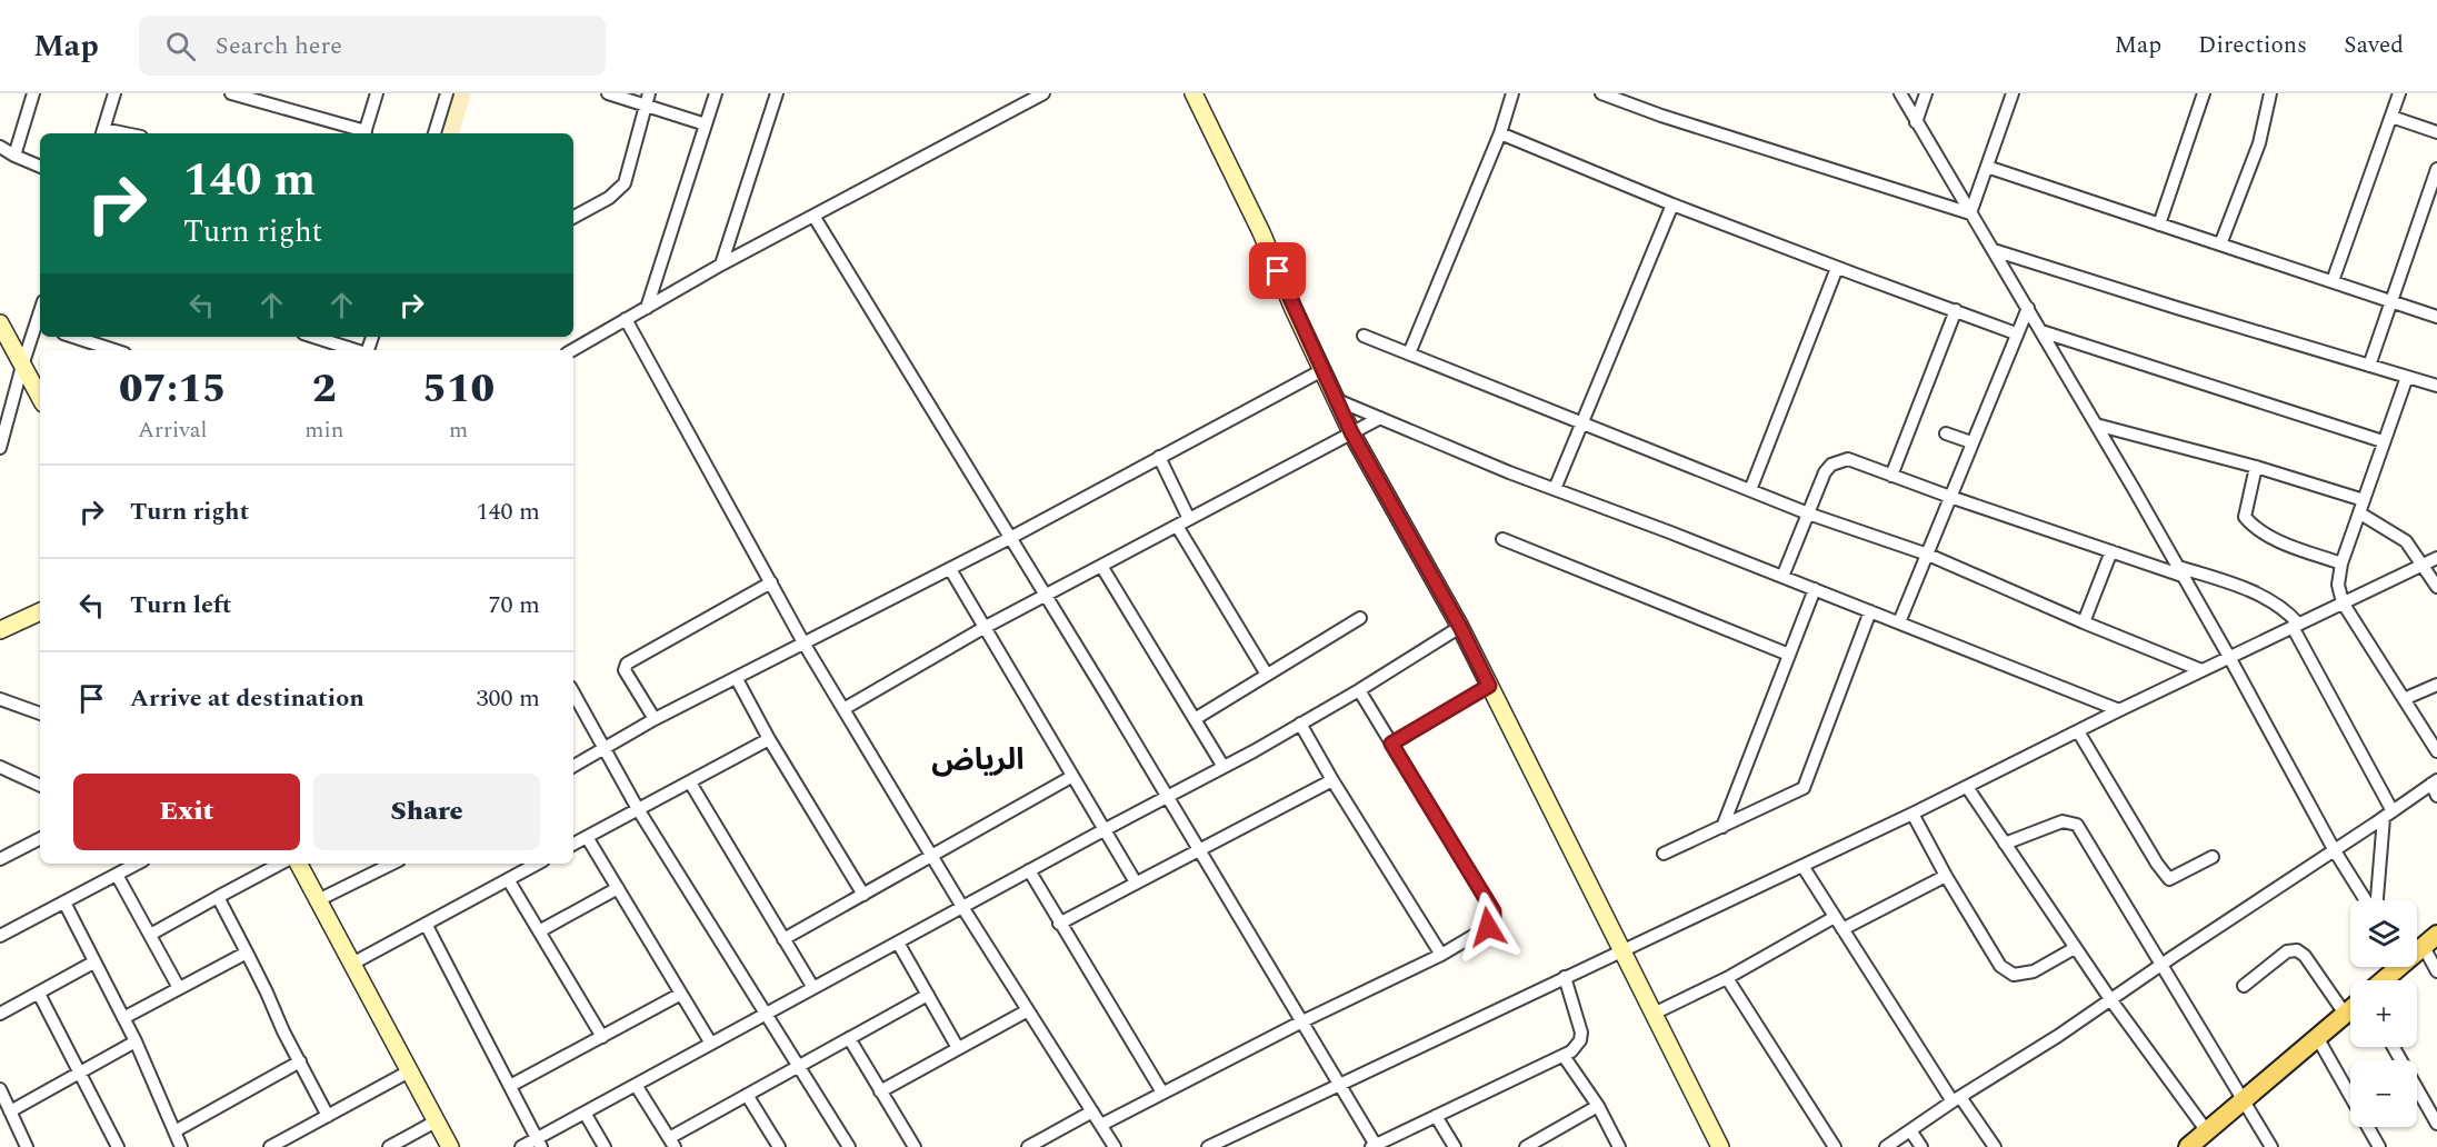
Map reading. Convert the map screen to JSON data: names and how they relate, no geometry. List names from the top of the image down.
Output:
{
  "districts": ["الرياض"],
  "page": {
    "header": "Map",
    "search": "Search here",
    "nav": ["Map", "Directions", "Saved"],
    "turn": ["140 m", "Turn right"],
    "eta": [
      "07:15",
      "Arrival",
      "2",
      "min",
      "510",
      "m"
    ],
    "list": [
      {
        "name": "Turn right",
        "value": "140 m"
      },
      {
        "name": "Turn left",
        "value": "70 m"
      },
      {
        "name": "Arrive at destination",
        "value": "300 m"
      }
    ],
    "buttons": ["Exit", "Share"],
    "map_buttons": ["+", "−"]
  }
}
